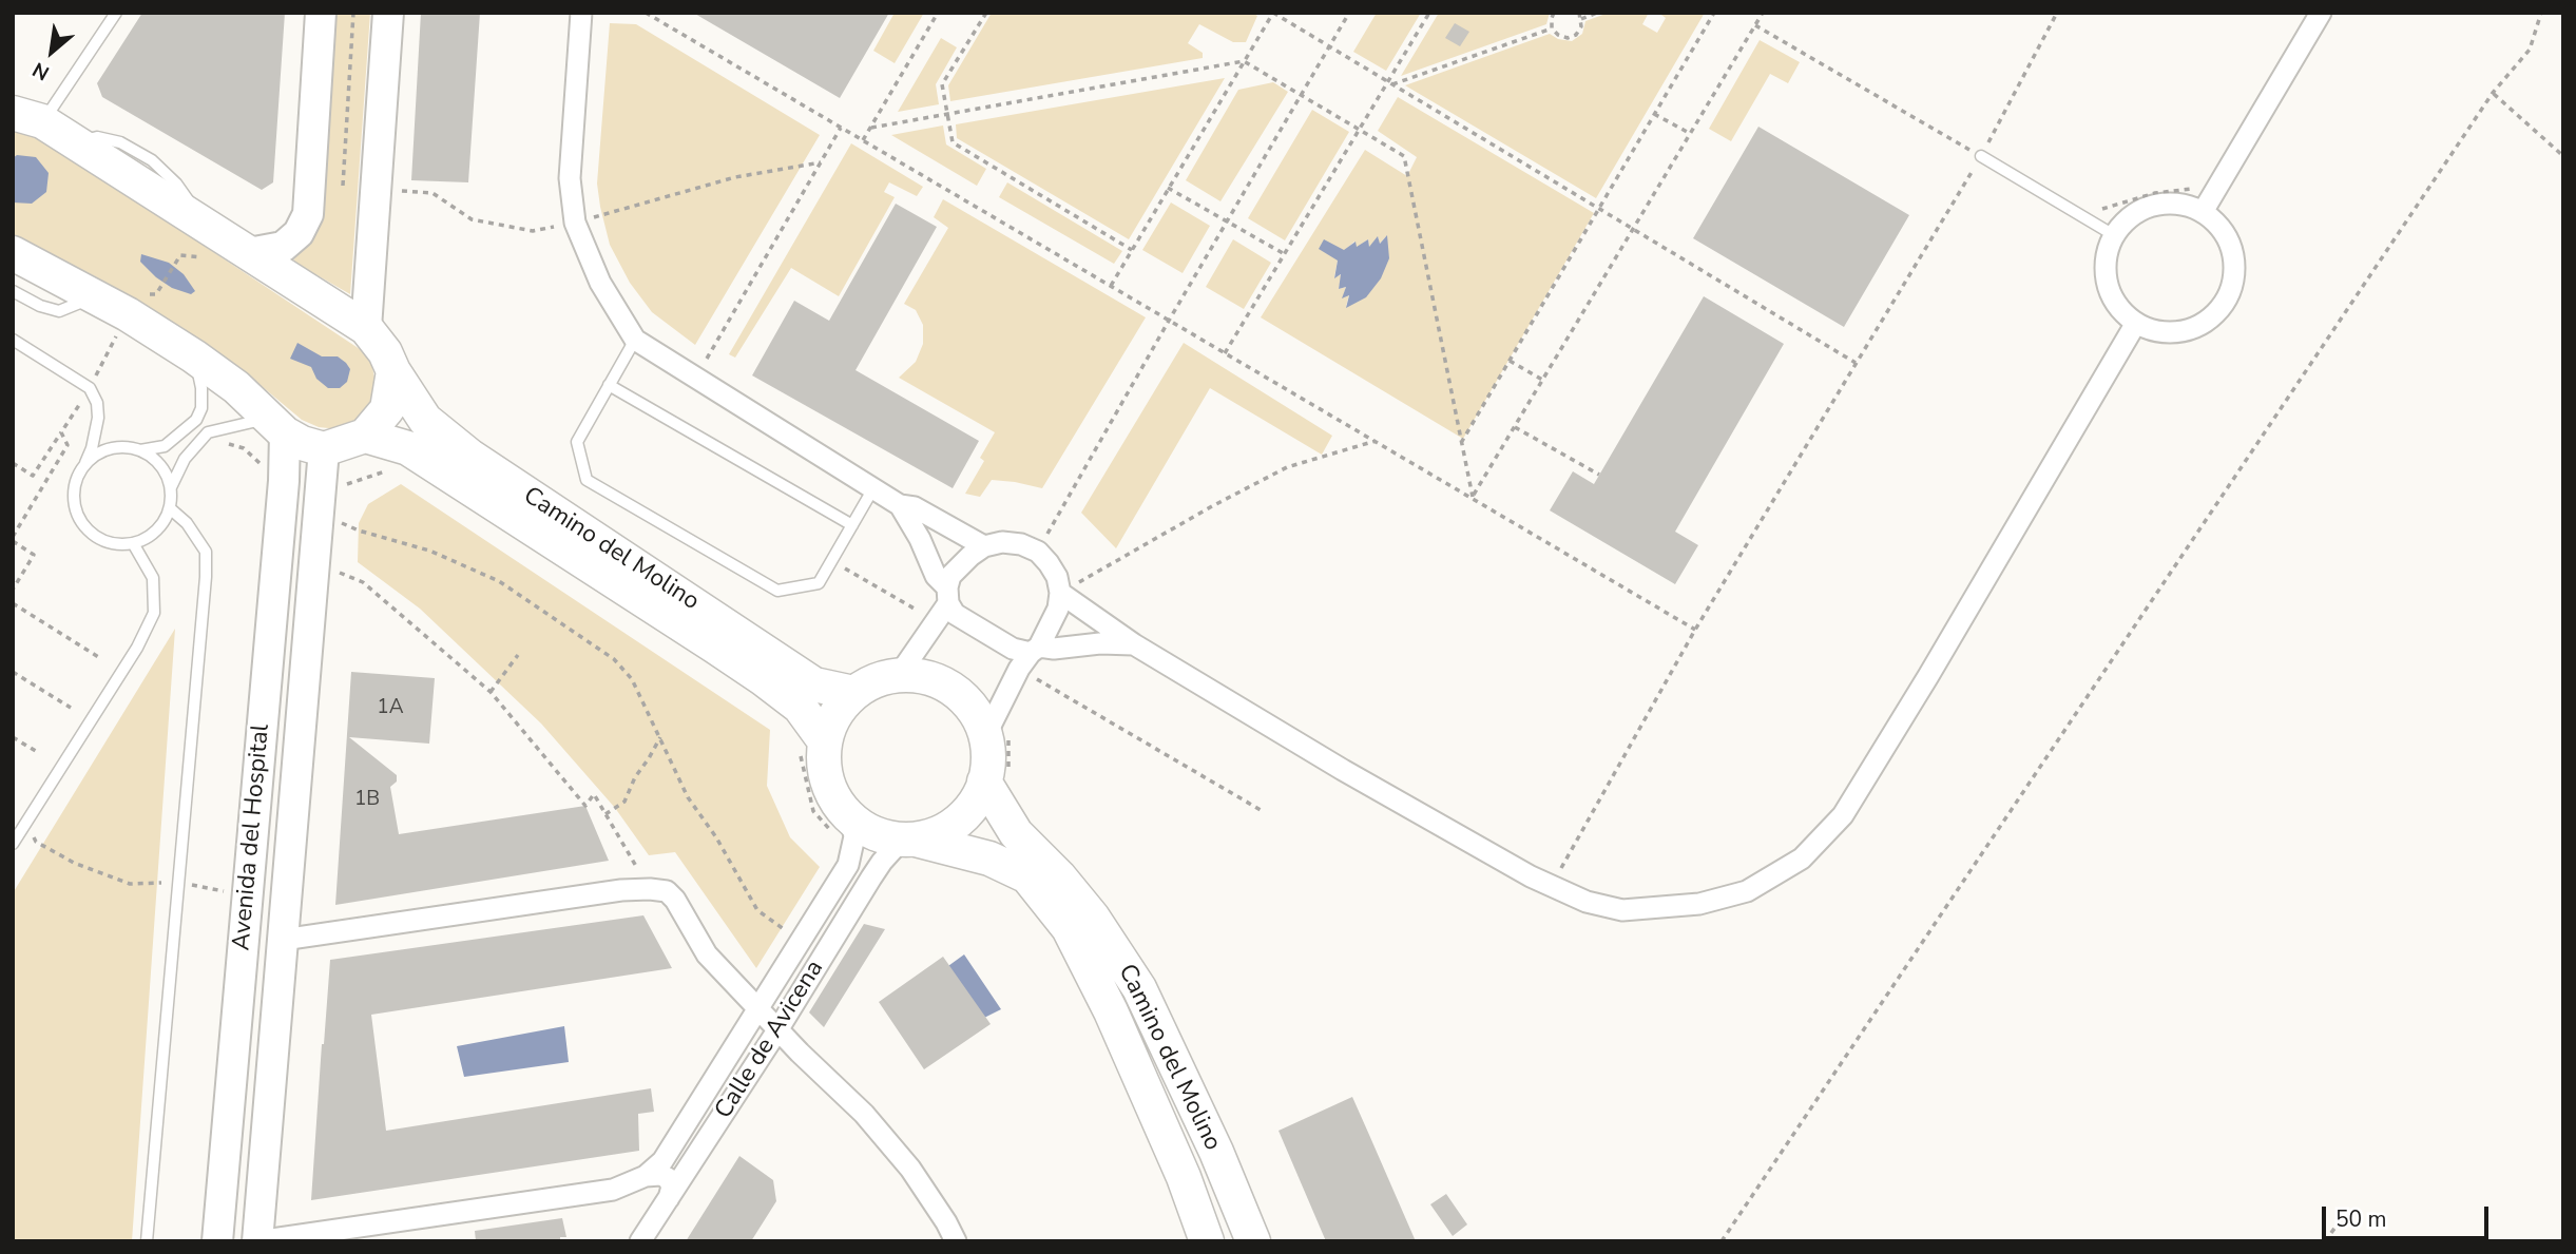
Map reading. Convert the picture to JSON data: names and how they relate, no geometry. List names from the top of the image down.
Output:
{
  "streets": {
    "main road": ["Camino del Molino", "Avenida del Hospital"],
    "street": ["Calle de Avicena"]
  },
  "crossings": [
    ["Camino del Molino", "Calle de Avicena"]
  ],
  "house_numbers": ["1A", "1B"],
  "scale_bar": "50 m",
  "north": "bottom left"
}
